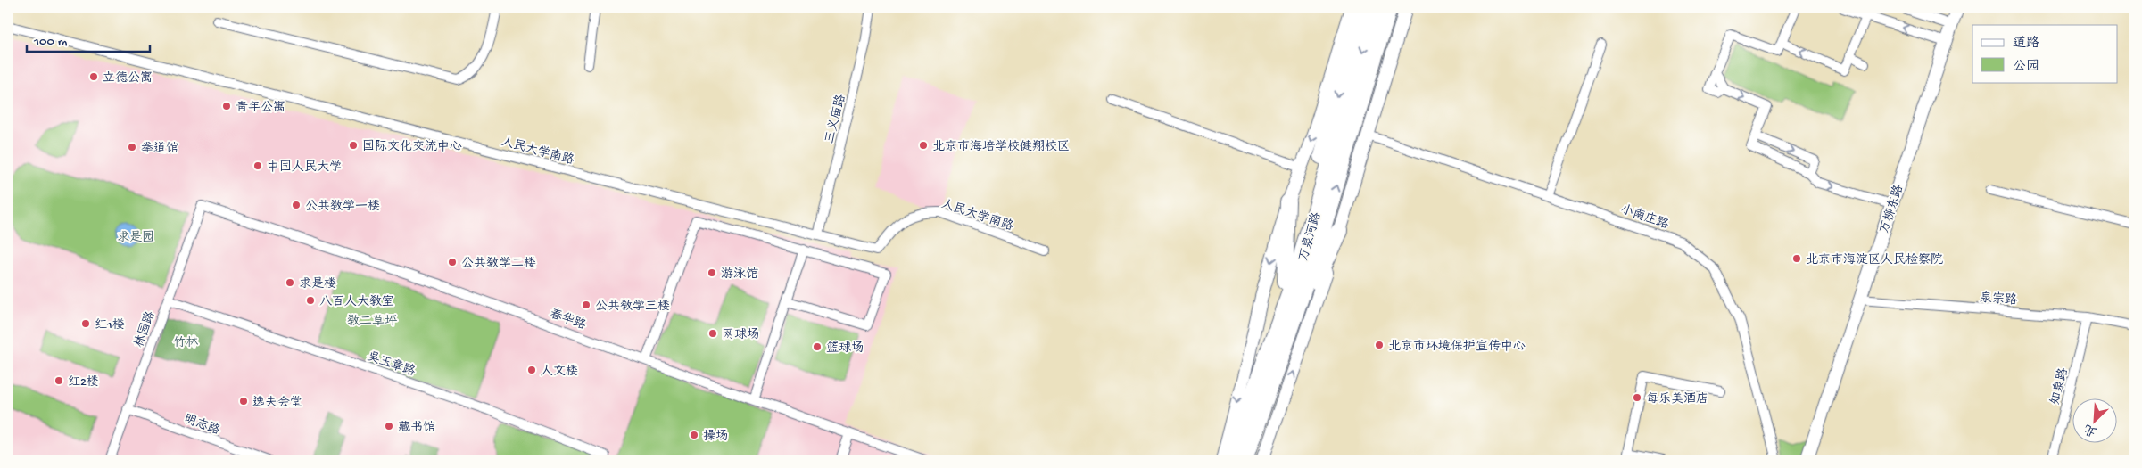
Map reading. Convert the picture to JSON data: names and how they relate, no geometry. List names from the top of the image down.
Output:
{
  "streets": {
    "highway": ["万泉河路"],
    "street": [
      "三义庙路",
      "人民大学南路",
      "万柳东路",
      "小南庄路",
      "泉宗路",
      "春华路",
      "林园路",
      "吴玉章路",
      "知泉路",
      "明志路"
    ]
  },
  "crossings": [
    ["三义庙路", "人民大学南路"],
    ["万柳东路", "泉宗路"],
    ["泉宗路", "知泉路"],
    ["春华路", "林园路"],
    ["林园路", "吴玉章路"],
    ["林园路", "明志路"]
  ],
  "parks": ["求是园", "教二草坪", "竹林"],
  "places": [
    "立德公寓",
    "青年公寓",
    "国际文化交流中心",
    "北京市海培学校健翔校区",
    "拳道馆",
    "中国人民大学",
    "公共教学一楼",
    "北京市海淀区人民检察院",
    "公共教学二楼",
    "游泳馆",
    "求是楼",
    "八百人大教室",
    "公共教学三楼",
    "红1楼",
    "网球场",
    "北京市环境保护宣传中心",
    "篮球场",
    "人文楼",
    "红2楼",
    "每乐美酒店",
    "逸夫会堂",
    "藏书馆",
    "操场"
  ],
  "legend": ["道路", "公园"],
  "scale_bar": "100 m",
  "north": "bottom left"
}
